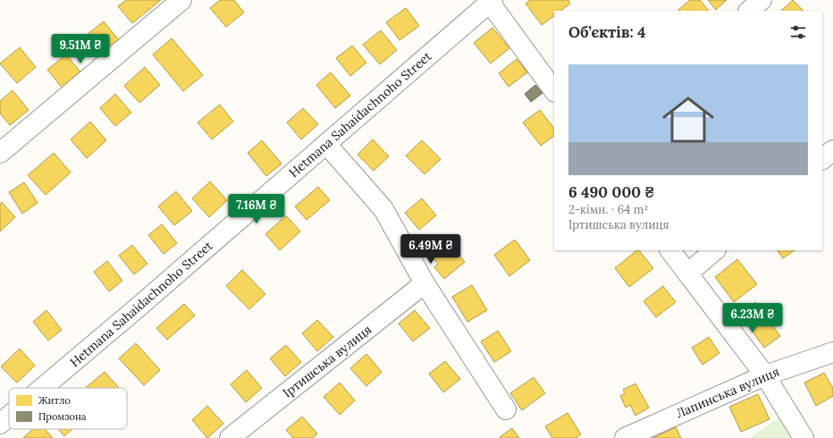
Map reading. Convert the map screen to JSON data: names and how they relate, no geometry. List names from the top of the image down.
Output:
{
  "streets": {
    "street": ["Hetmana Sahaidachnoho Street", "Іртишська вулиця", "Лапинська вулиця"]
  },
  "legend": ["Житло", "Промзона"],
  "page": {
    "heading": "Об’єктів: 4",
    "price": [
      "9.51M ₴",
      "7.16M ₴",
      "6.49M ₴",
      "6.23M ₴"
    ],
    "list": [
      {
        "name": "6 490 000 ₴",
        "note": "2-кімн. · 64 m² · Іртишська вулиця"
      }
    ]
  }
}
